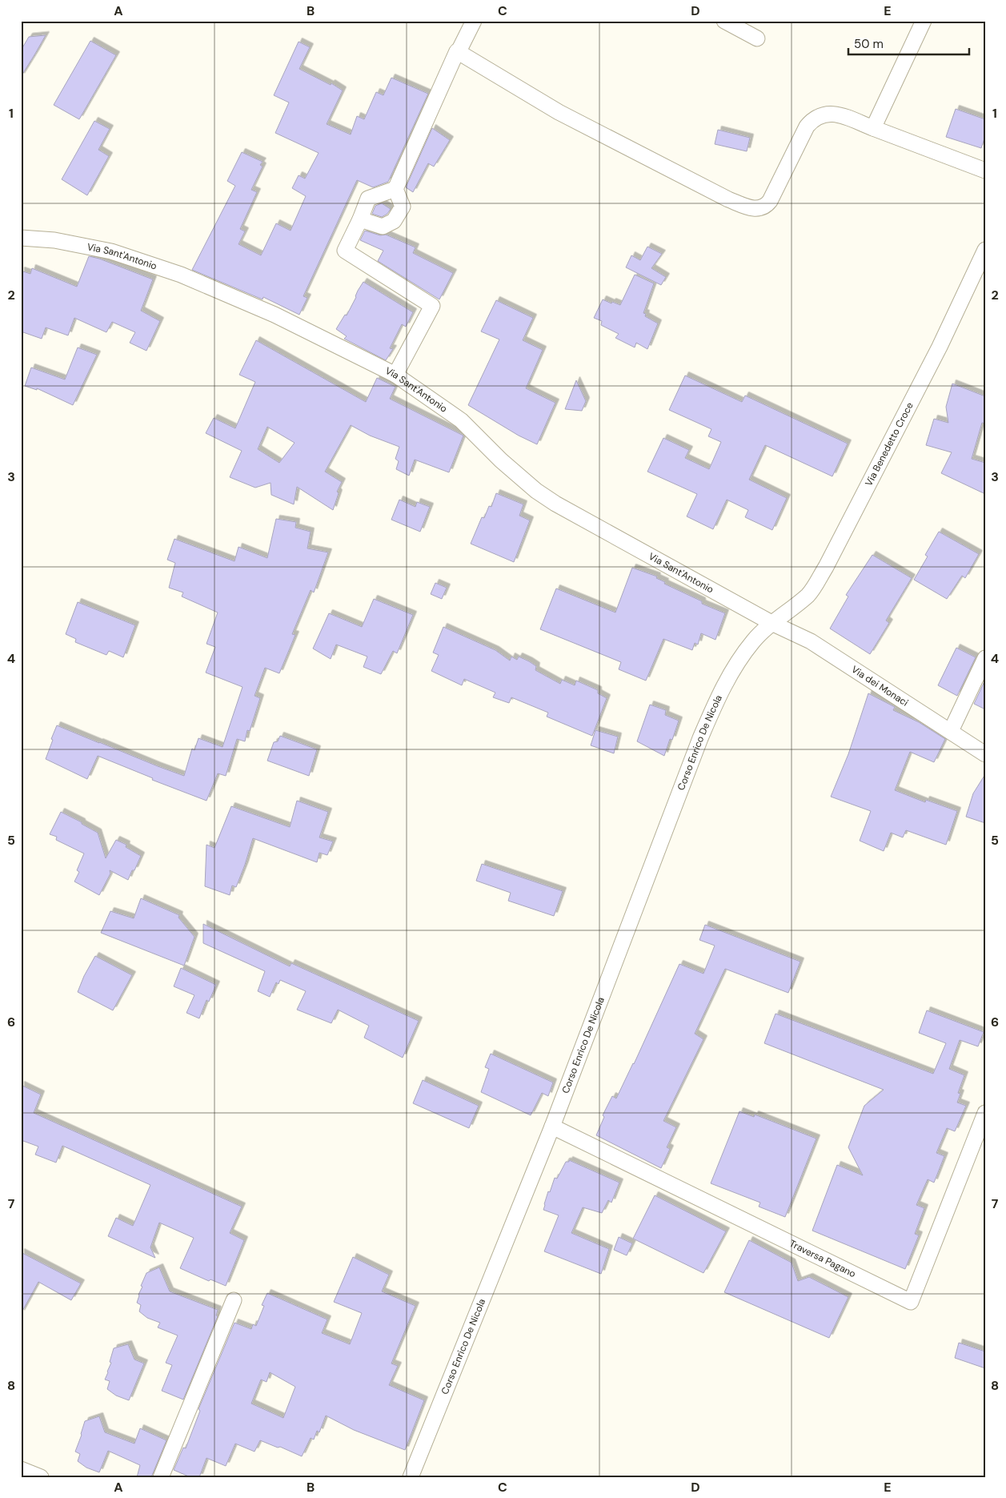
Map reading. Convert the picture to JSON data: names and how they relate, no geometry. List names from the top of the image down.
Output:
{
  "streets": {
    "street": [
      "Via Sant'Antonio",
      "Via Benedetto Croce",
      "Via dei Monaci",
      "Corso Enrico De Nicola",
      "Traversa Pagano"
    ]
  },
  "crossings": [
    ["Via Sant'Antonio", "Via Benedetto Croce"],
    ["Via Sant'Antonio", "Via dei Monaci"],
    ["Via Sant'Antonio", "Corso Enrico De Nicola"],
    ["Via Benedetto Croce", "Via dei Monaci"],
    ["Via Benedetto Croce", "Corso Enrico De Nicola"],
    ["Via dei Monaci", "Corso Enrico De Nicola"],
    ["Corso Enrico De Nicola", "Traversa Pagano"]
  ],
  "scale_bar": "50 m",
  "grid": {
    "columns": [
      "A",
      "B",
      "C",
      "D",
      "E"
    ],
    "rows": [
      "1",
      "2",
      "3",
      "4",
      "5",
      "6",
      "7",
      "8"
    ]
  }
}
